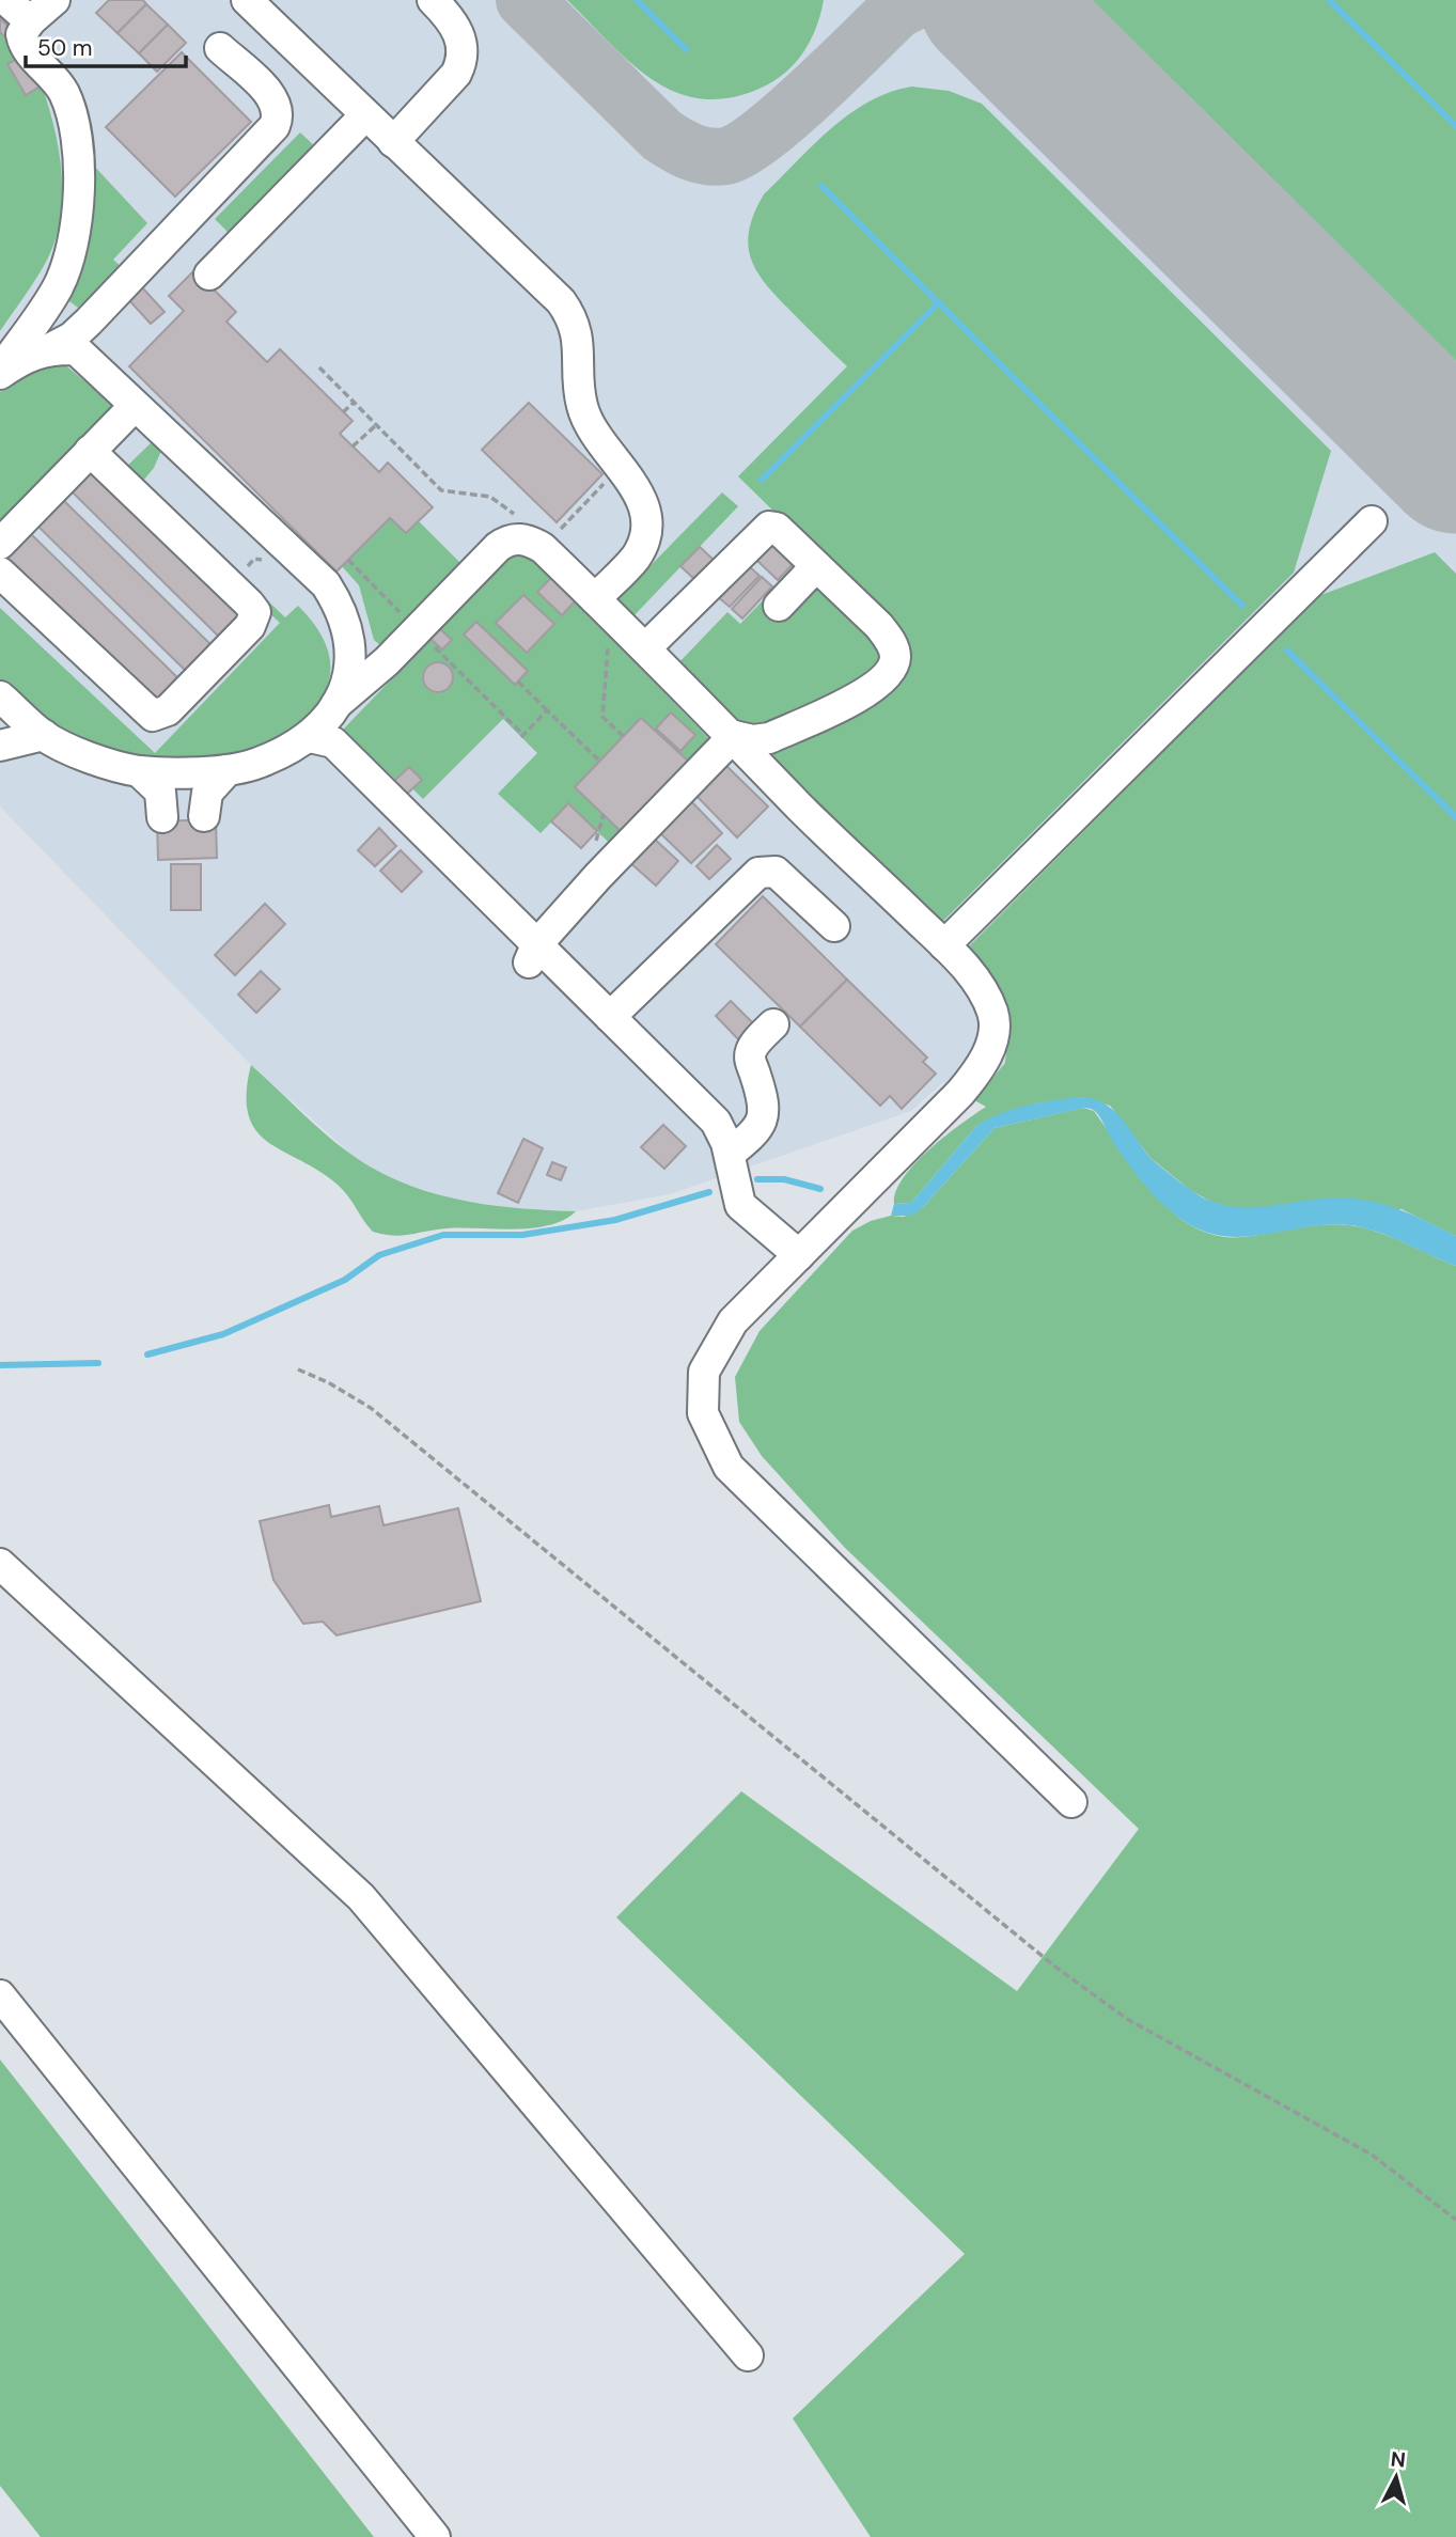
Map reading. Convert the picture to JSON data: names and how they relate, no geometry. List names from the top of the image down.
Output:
{
  "scale_bar": "50 m",
  "north": "top"
}
